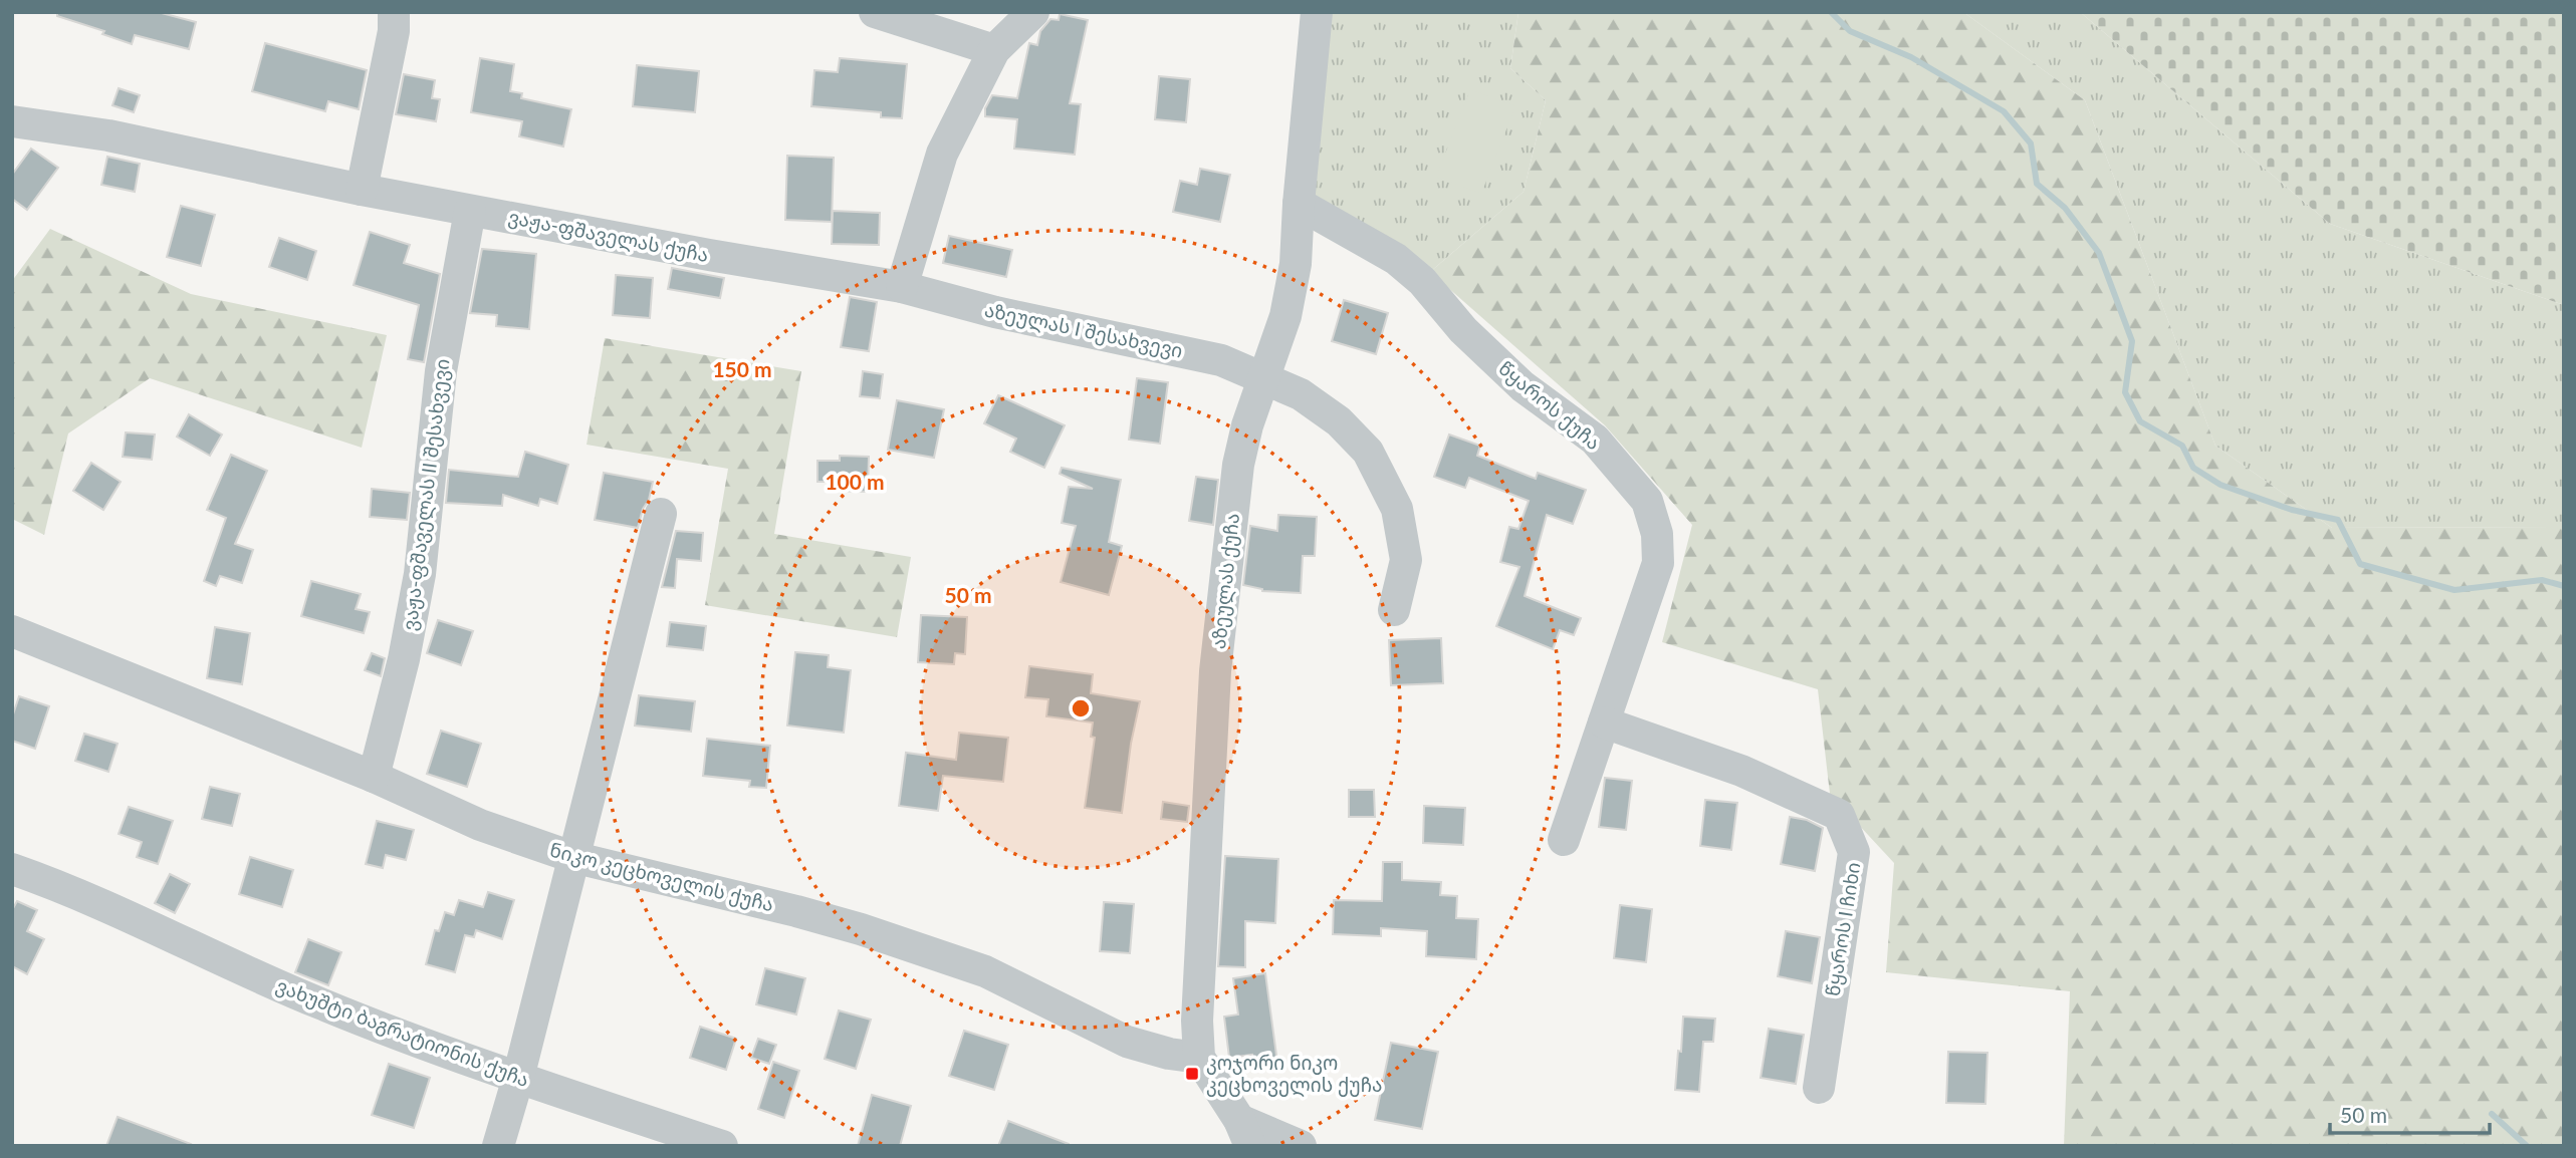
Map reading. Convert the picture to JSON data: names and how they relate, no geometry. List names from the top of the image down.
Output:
{
  "streets": {
    "street": [
      "ვაჟა-ფშაველას ქუჩა",
      "აზეულას I შესახვევი",
      "წყაროს ქუჩა",
      "ვაჟა-ფშაველას II შესახვევი",
      "აზეულას ქუჩა",
      "ნიკო კეცხოველის ქუჩა",
      "წყაროს I ჩიხი",
      "ვახუშტი ბაგრატიონის ქუჩა"
    ]
  },
  "crossings": [
    ["ვაჟა-ფშაველას ქუჩა", "აზეულას I შესახვევი"],
    ["ვაჟა-ფშაველას ქუჩა", "ვაჟა-ფშაველას II შესახვევი"],
    ["აზეულას I შესახვევი", "აზეულას ქუჩა"],
    ["წყაროს ქუჩა", "აზეულას ქუჩა"],
    ["წყაროს ქუჩა", "წყაროს I ჩიხი"],
    ["ვაჟა-ფშაველას II შესახვევი", "ნიკო კეცხოველის ქუჩა"],
    ["აზეულას ქუჩა", "ნიკო კეცხოველის ქუჩა"]
  ],
  "places": {
    "transit": ["კოჯორი ნიკო კეცხოველის ქუჩა"]
  },
  "scale_bar": "50 m",
  "rings": ["150 m", "100 m", "50 m"]
}
